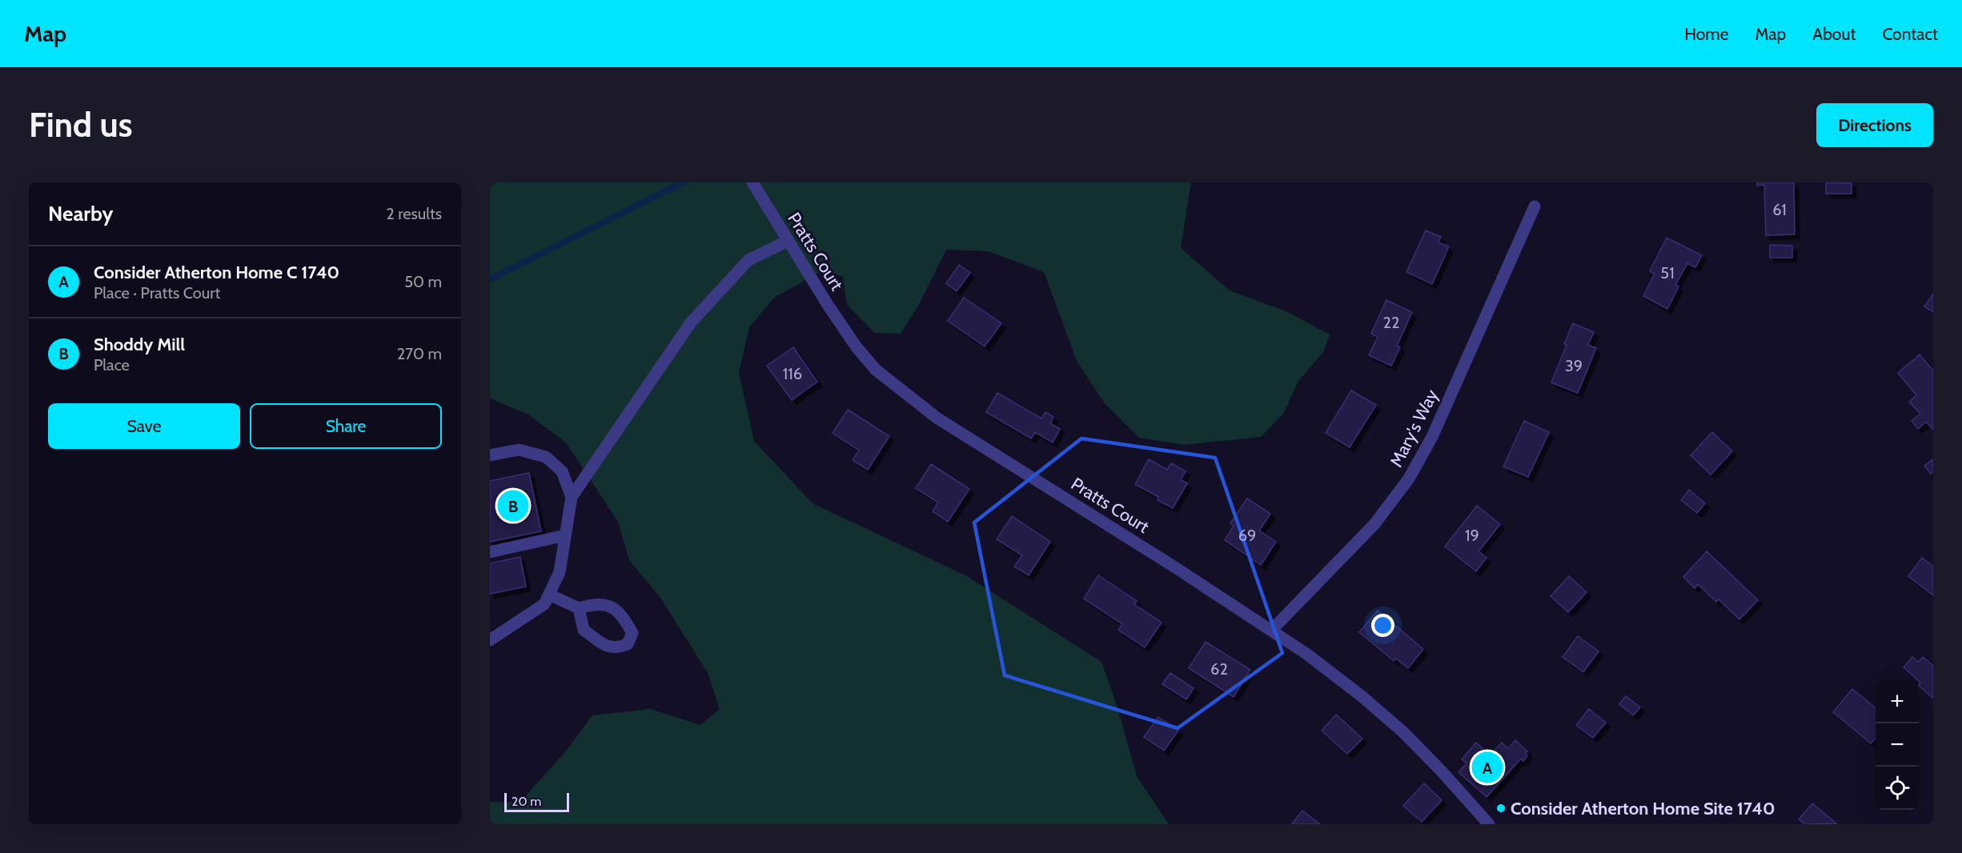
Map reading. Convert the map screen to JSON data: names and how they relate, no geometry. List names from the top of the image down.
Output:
{
  "streets": {
    "street": ["Pratts Court", "Mary's Way"]
  },
  "crossings": [
    ["Pratts Court", "Mary's Way"]
  ],
  "places": ["Consider Atherton Home Site 1740"],
  "house_numbers": [
    "61",
    "51",
    "22",
    "39",
    "116",
    "69",
    "19",
    "62"
  ],
  "scale_bar": "20 m",
  "page": {
    "header": "Map",
    "nav": [
      "Home",
      "Map",
      "About",
      "Contact"
    ],
    "buttons": [
      "Directions",
      ["Save", "Share"]
    ],
    "title": "Find us",
    "heading": ["Nearby", "2 results"],
    "list": [
      {
        "mark": "A",
        "name": "Consider Atherton Home C 1740",
        "note": "Place · Pratts Court",
        "value": "50 m"
      },
      {
        "mark": "B",
        "name": "Shoddy Mill",
        "note": "Place",
        "value": "270 m"
      }
    ],
    "pins": ["B", "A"],
    "map_buttons": ["+", "−"],
    "scale": "20 m"
  }
}
